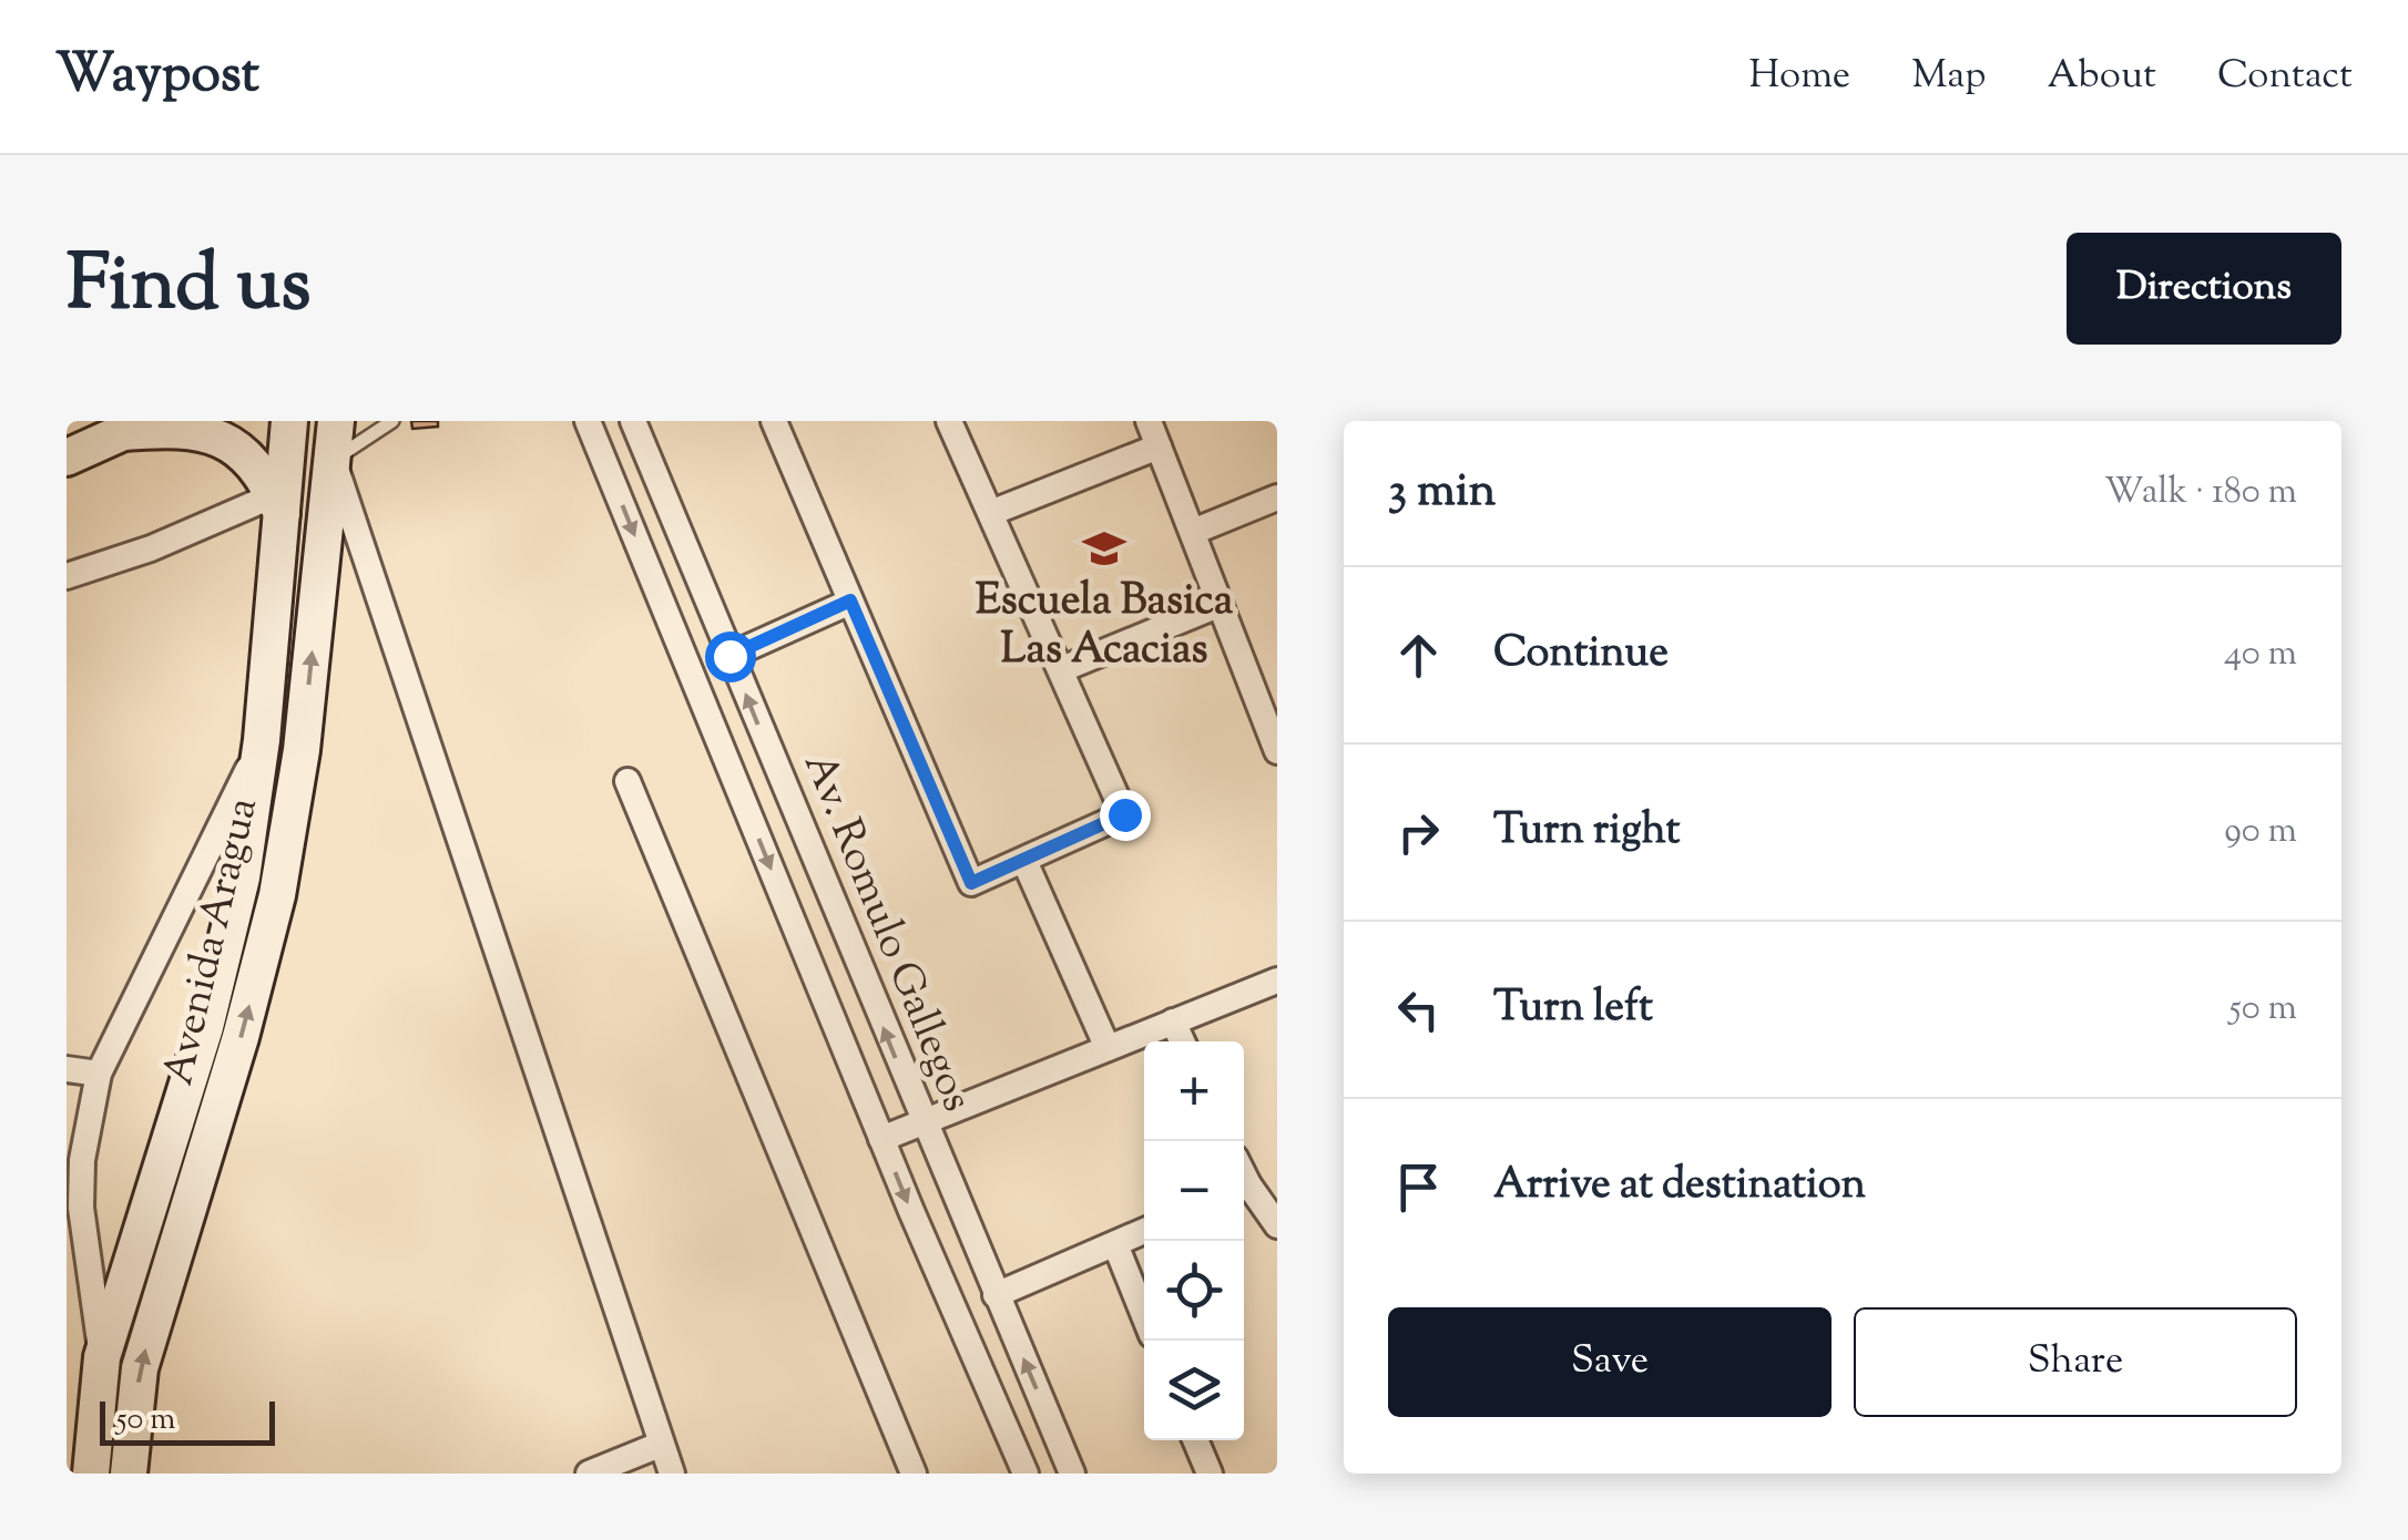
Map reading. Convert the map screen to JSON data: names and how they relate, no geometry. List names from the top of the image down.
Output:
{
  "streets": {
    "street": ["Av. Romulo Gallegos", "Avenida Aragua"]
  },
  "places": {
    "school or university": ["Escuela Basica Las Acacias"]
  },
  "scale_bar": "50 m",
  "page": {
    "header": "Waypost",
    "nav": [
      "Home",
      "Map",
      "About",
      "Contact"
    ],
    "title": "Find us",
    "buttons": [
      "Directions",
      ["Save", "Share"]
    ],
    "heading": ["3 min", "Walk · 180 m"],
    "list": [
      ["Continue", "40 m"],
      ["Turn right", "90 m"],
      ["Turn left", "50 m"],
      "Arrive at destination"
    ],
    "map_buttons": ["+", "−"],
    "scale": "50 m"
  }
}
